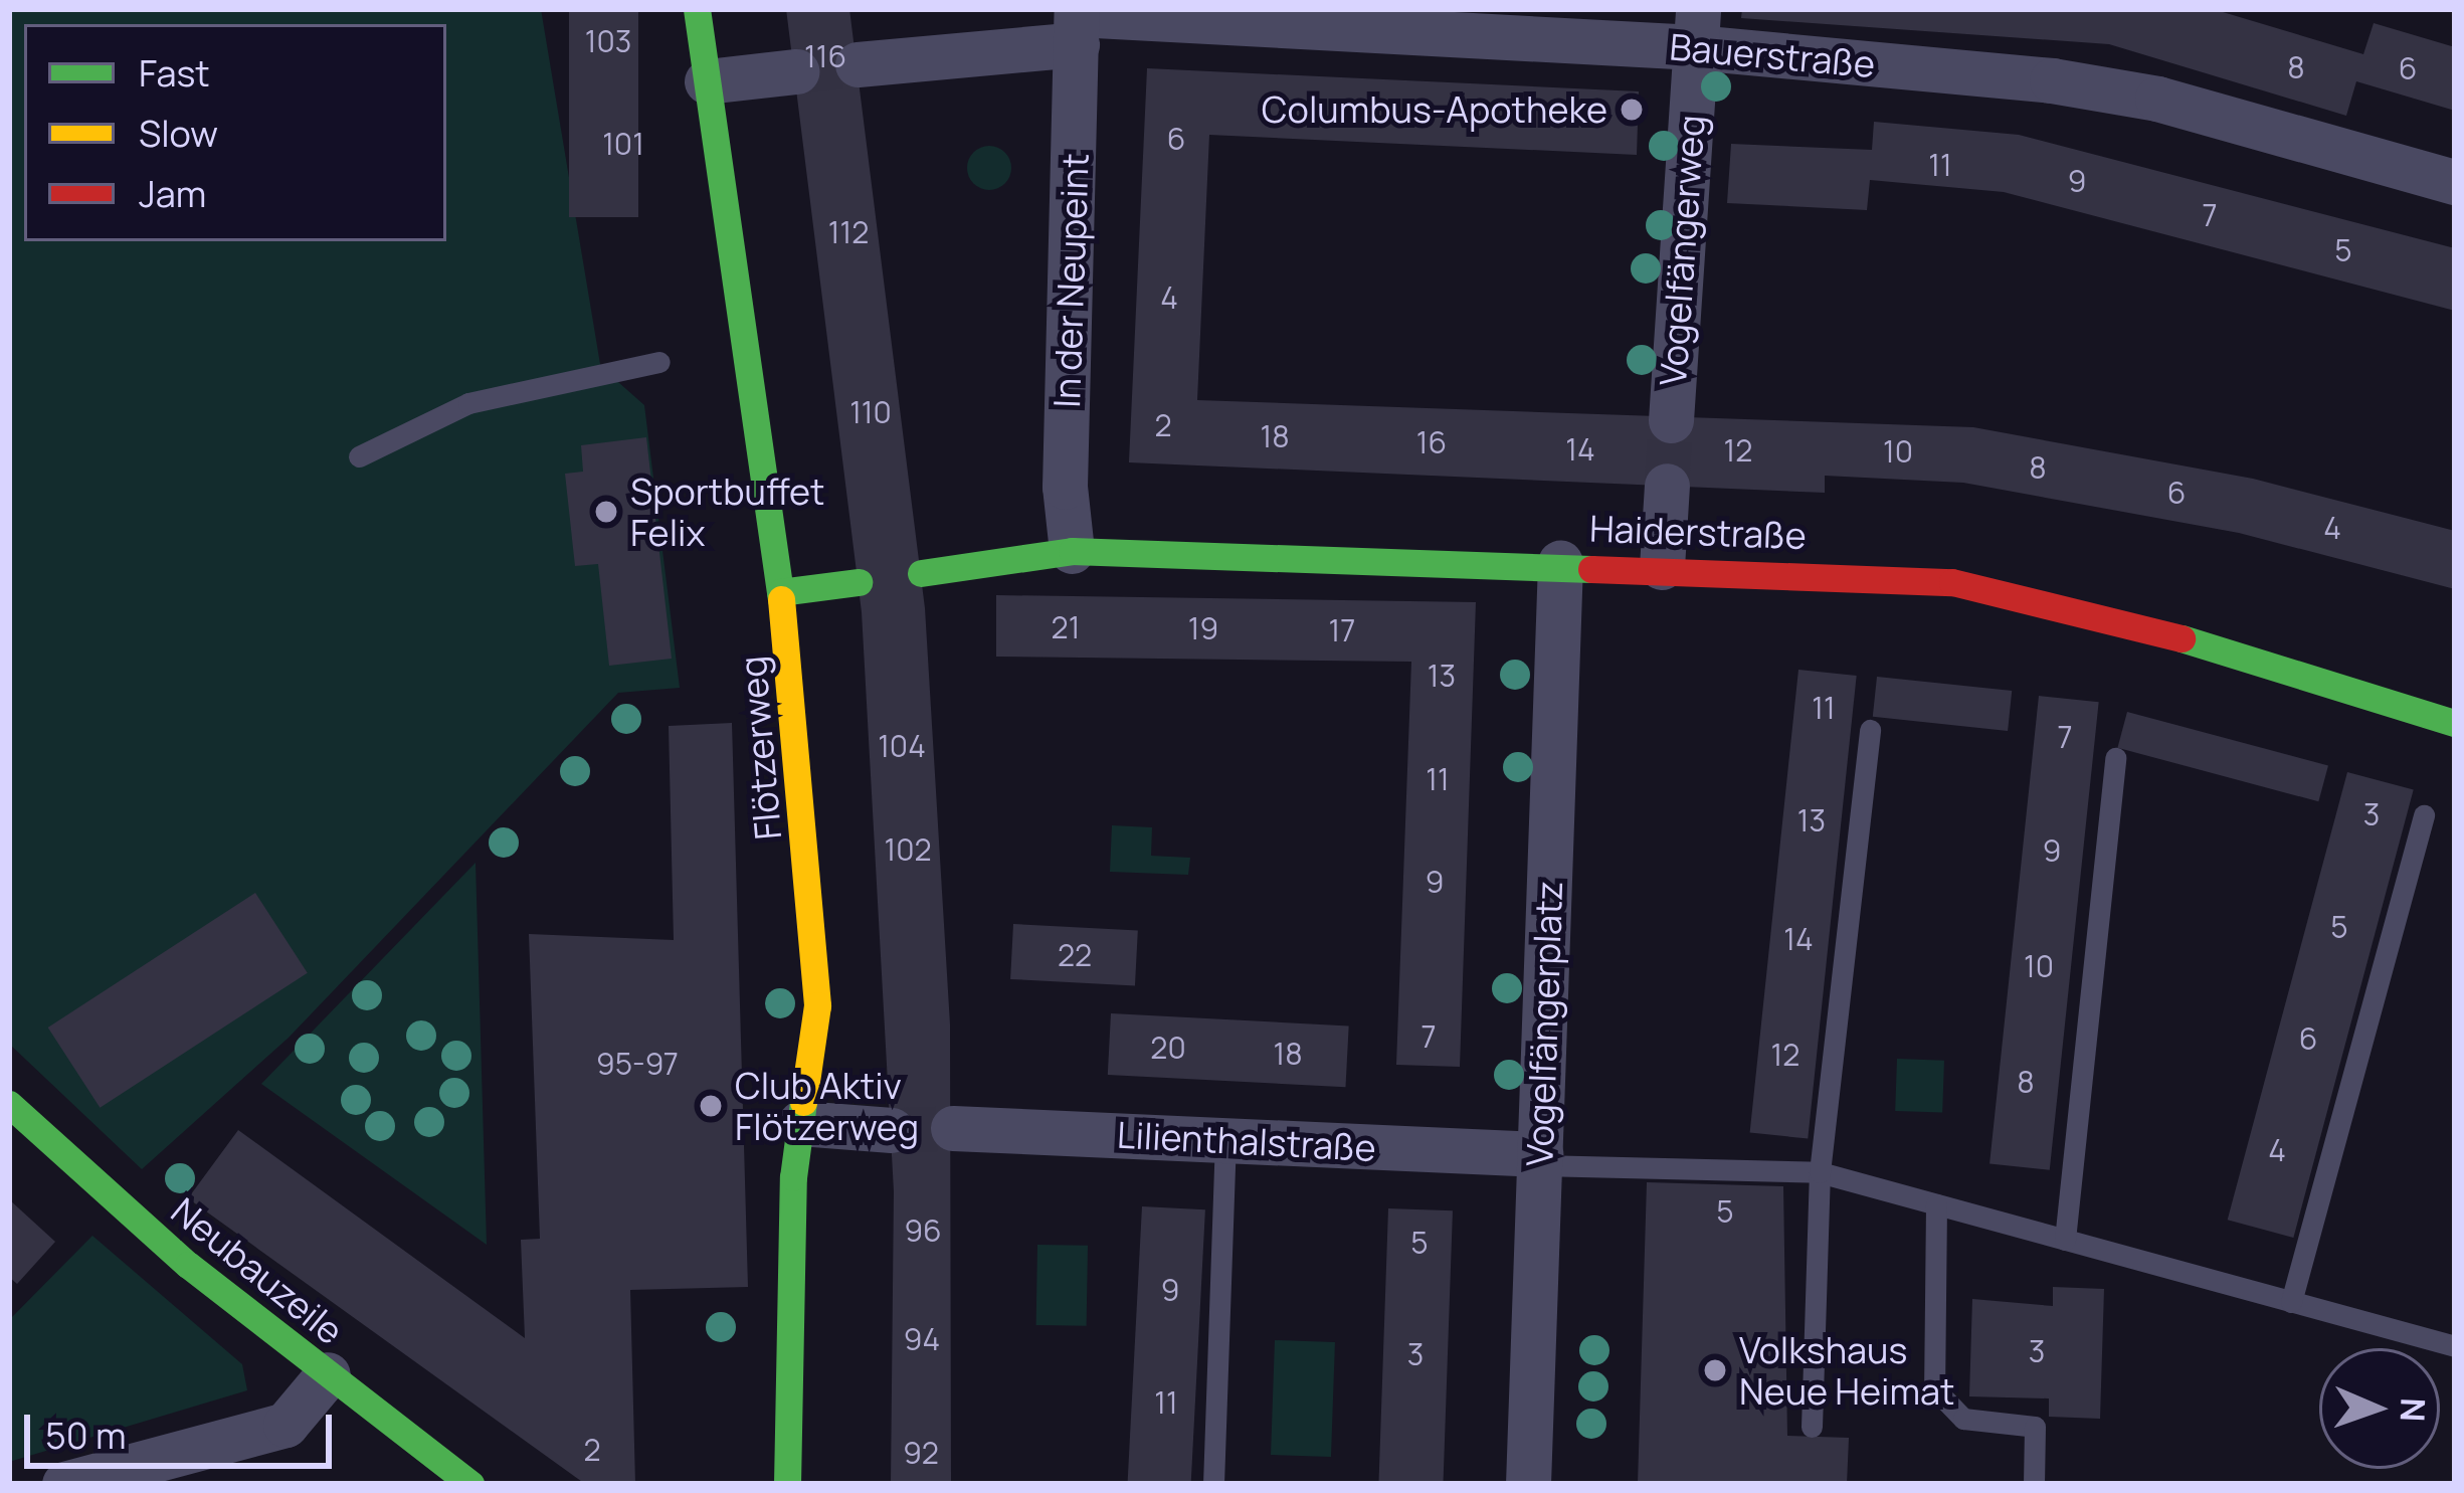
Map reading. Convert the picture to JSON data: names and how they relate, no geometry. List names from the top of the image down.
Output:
{
  "streets": {
    "street": [
      "Bauerstraße",
      "Vogelfängerweg",
      "In der Neupeint",
      "Haiderstraße",
      "Flötzerweg",
      "Vogelfängerplatz",
      "Lilienthalstraße",
      "Neubauzeile"
    ]
  },
  "crossings": [
    ["Bauerstraße", "Vogelfängerweg"],
    ["Bauerstraße", "In der Neupeint"],
    ["In der Neupeint", "Haiderstraße"],
    ["Haiderstraße", "Vogelfängerplatz"],
    ["Vogelfängerplatz", "Lilienthalstraße"]
  ],
  "places": [
    "Columbus-Apotheke",
    "Sportbuffet Felix",
    "Club Aktiv Flötzerweg",
    "Volkshaus Neue Heimat"
  ],
  "house_numbers": [
    "103",
    "116",
    "8",
    "6",
    "6",
    "101",
    "11",
    "9",
    "7",
    "112",
    "5",
    "4",
    "110",
    "2",
    "18",
    "16",
    "14",
    "12",
    "10",
    "8",
    "6",
    "4",
    "21",
    "19",
    "17",
    "13",
    "11",
    "7",
    "104",
    "11",
    "3",
    "13",
    "102",
    "9",
    "9",
    "5",
    "14",
    "22",
    "10",
    "7",
    "6",
    "20",
    "18",
    "12",
    "95-97",
    "8",
    "4",
    "5",
    "96",
    "5",
    "9",
    "94",
    "3",
    "3",
    "11",
    "2",
    "92"
  ],
  "legend": ["Fast", "Slow", "Jam"],
  "scale_bar": "50 m",
  "north": "right"
}
